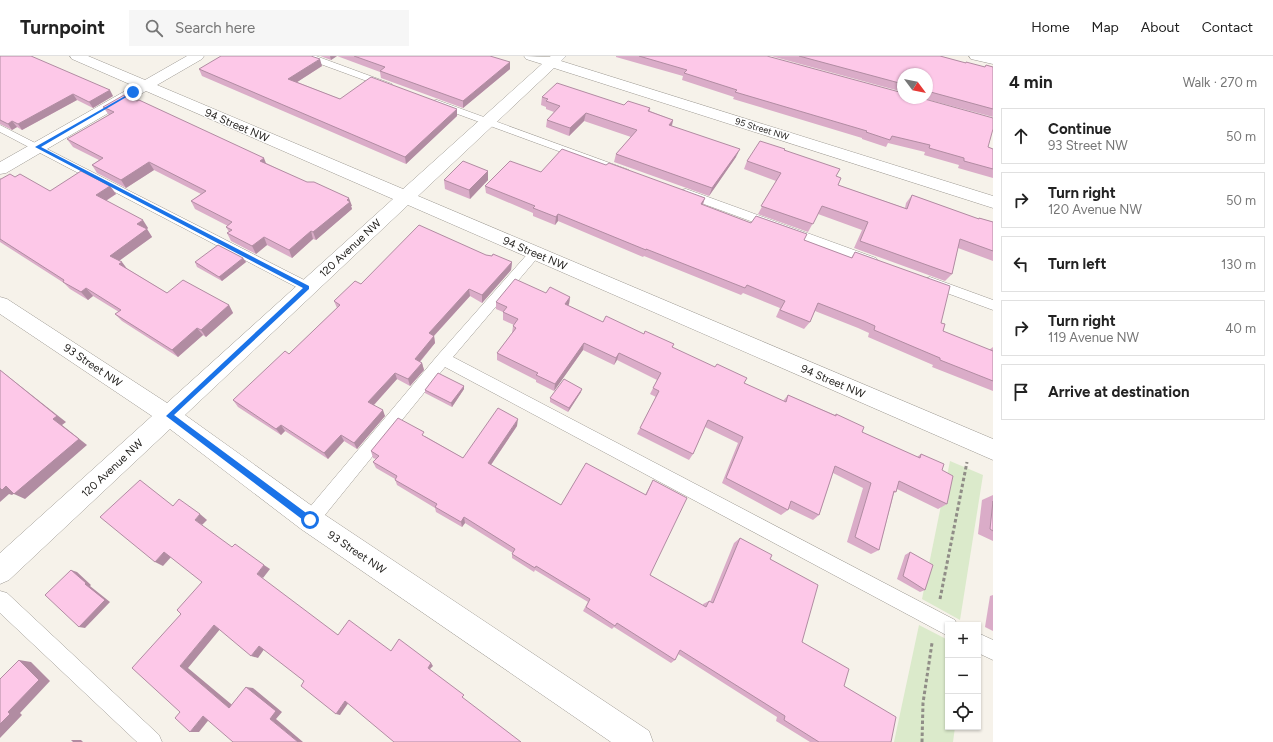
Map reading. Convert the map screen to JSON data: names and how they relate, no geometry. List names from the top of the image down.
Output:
{
  "streets": {
    "street": [
      "94 Street NW",
      "95 Street NW",
      "120 Avenue NW",
      "93 Street NW"
    ]
  },
  "crossings": [
    ["94 Street NW", "120 Avenue NW"],
    ["95 Street NW", "120 Avenue NW"],
    ["120 Avenue NW", "93 Street NW"]
  ],
  "north": "bottom right",
  "page": {
    "header": "Turnpoint",
    "search": "Search here",
    "nav": [
      "Home",
      "Map",
      "About",
      "Contact"
    ],
    "heading": ["4 min", "Walk · 270 m"],
    "list": [
      ["Continue", "93 Street NW", "50 m"],
      ["Turn right", "120 Avenue NW", "50 m"],
      ["Turn left", "130 m"],
      ["Turn right", "119 Avenue NW", "40 m"],
      "Arrive at destination"
    ],
    "map_buttons": ["+", "−"]
  }
}
